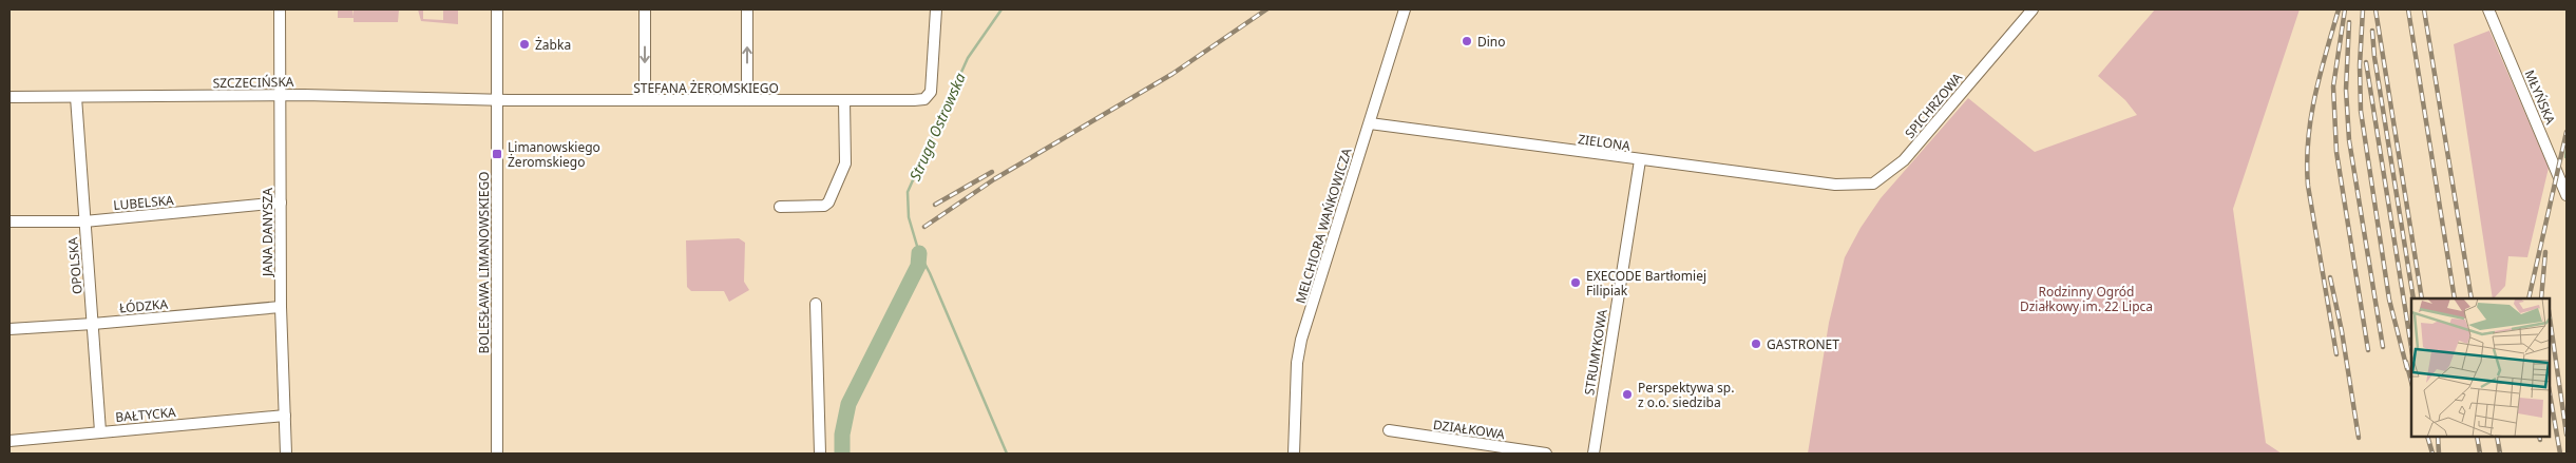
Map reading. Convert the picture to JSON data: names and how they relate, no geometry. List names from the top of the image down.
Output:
{
  "streets": {
    "street": [
      "SZCZECIŃSKA",
      "STEFANA ŻEROMSKIEGO",
      "MŁYŃSKA",
      "SPICHRZOWA",
      "ZIELONA",
      "LUBELSKA",
      "MELCHIORA WAŃKOWICZA",
      "JANA DANYSZA",
      "BOLESŁAWA LIMANOWSKIEGO",
      "OPOLSKA",
      "ŁÓDZKA",
      "STRUMYKOWA",
      "BAŁTYCKA",
      "DZIAŁKOWA"
    ]
  },
  "crossings": [
    ["SZCZECIŃSKA", "STEFANA ŻEROMSKIEGO"],
    ["SZCZECIŃSKA", "JANA DANYSZA"],
    ["SZCZECIŃSKA", "BOLESŁAWA LIMANOWSKIEGO"],
    ["SZCZECIŃSKA", "OPOLSKA"],
    ["STEFANA ŻEROMSKIEGO", "BOLESŁAWA LIMANOWSKIEGO"],
    ["SPICHRZOWA", "ZIELONA"],
    ["ZIELONA", "MELCHIORA WAŃKOWICZA"],
    ["ZIELONA", "STRUMYKOWA"],
    ["LUBELSKA", "JANA DANYSZA"],
    ["LUBELSKA", "OPOLSKA"],
    ["JANA DANYSZA", "ŁÓDZKA"],
    ["JANA DANYSZA", "BAŁTYCKA"],
    ["OPOLSKA", "ŁÓDZKA"],
    ["OPOLSKA", "BAŁTYCKA"]
  ],
  "water": ["Struga Ostrowska"],
  "parks": ["Rodzinny Ogród Działkowy im. 22 Lipca"],
  "places": {
    "other": [
      "Dino",
      "Żabka",
      "EXECODE Bartłomiej Filipiak",
      "GASTRONET",
      "Perspektywa sp. z o.o. siedziba"
    ],
    "transit": ["Limanowskiego Żeromskiego"]
  }
}
